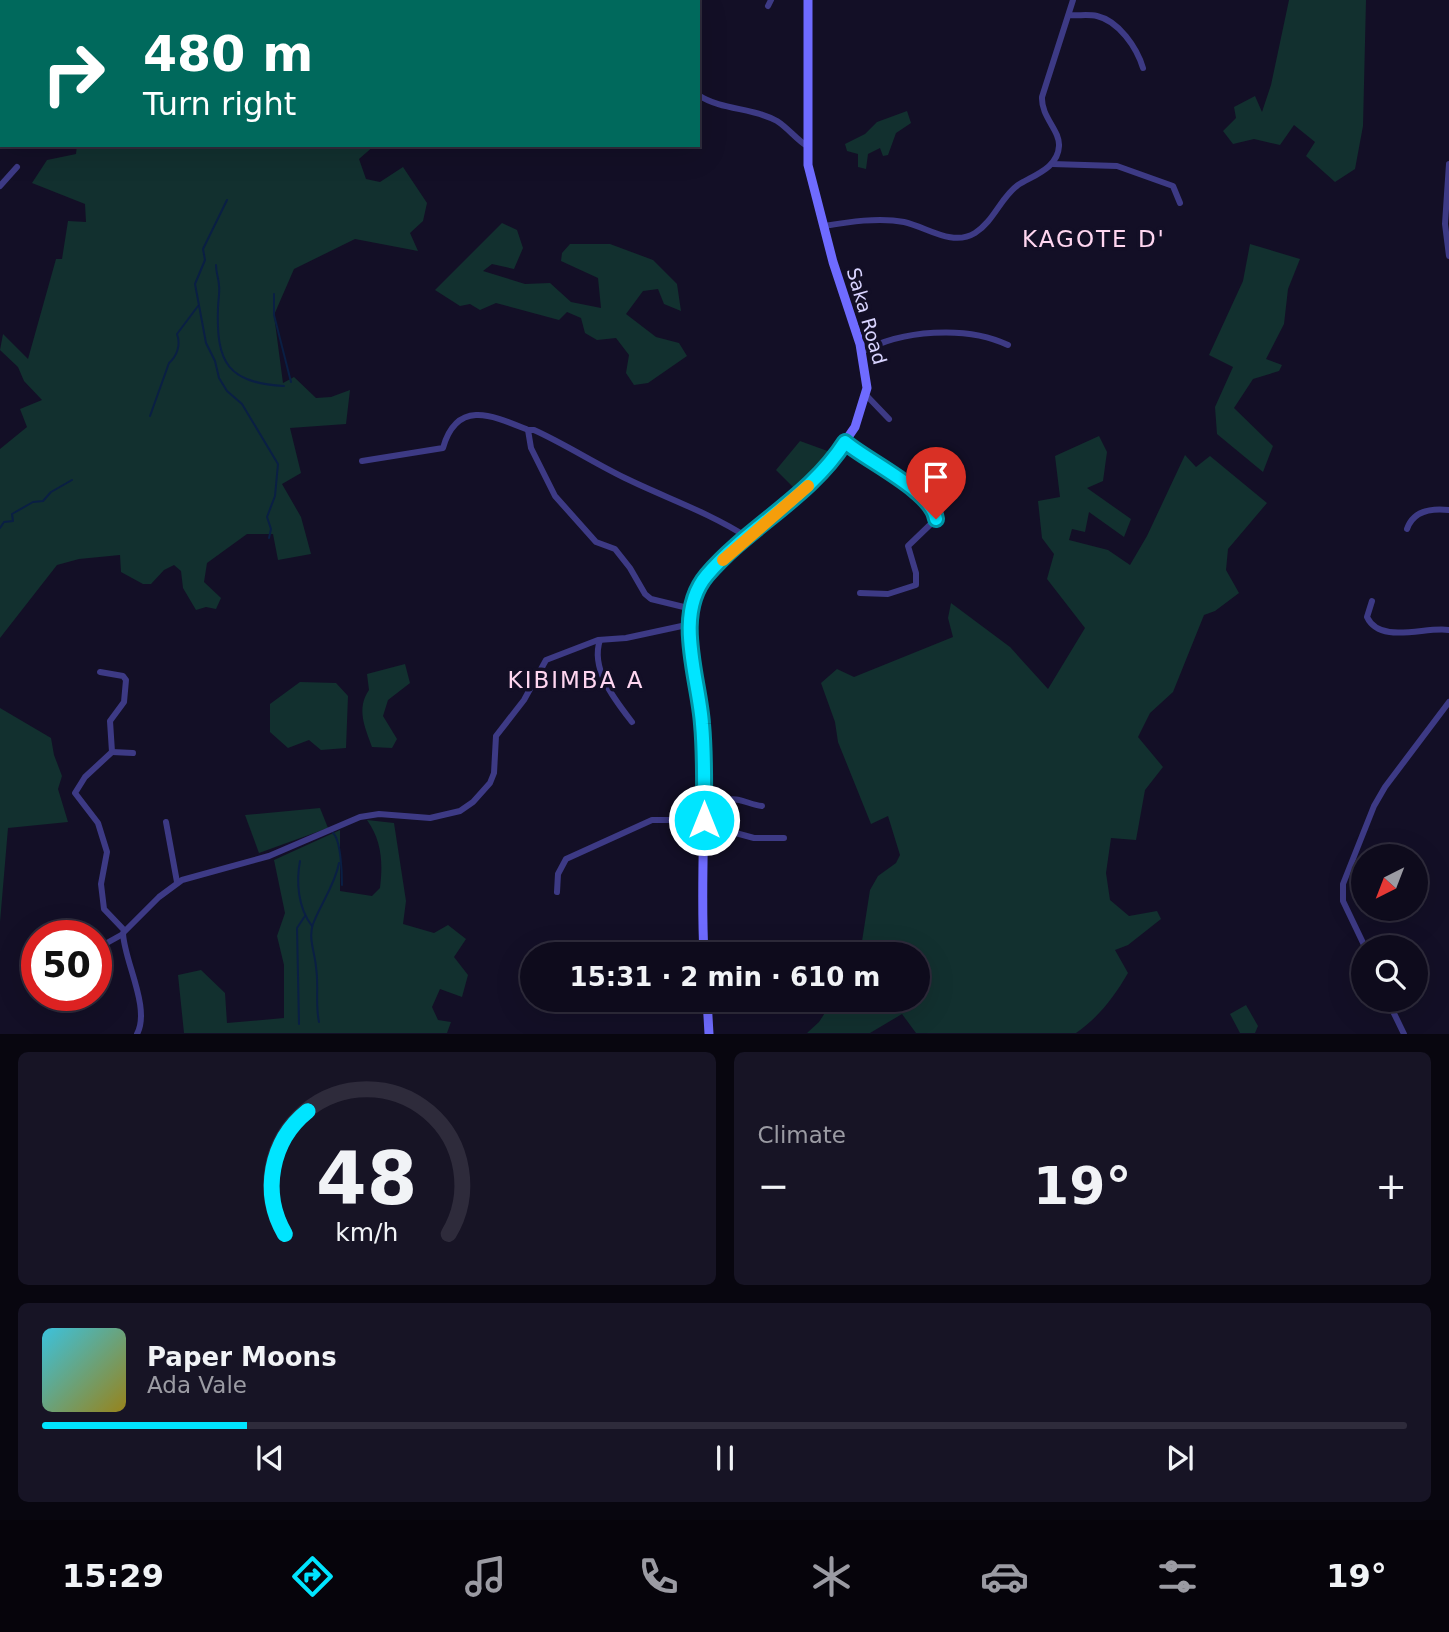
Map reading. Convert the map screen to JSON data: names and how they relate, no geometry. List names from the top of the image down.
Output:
{
  "streets": {
    "main road": ["Saka Road"]
  },
  "districts": ["KAGOTE D'", "KIBIMBA A"],
  "north": "bottom left",
  "page": {
    "turn": ["480 m", "Turn right"],
    "limit": "50",
    "trip": "15:31 · 2 min · 610 m",
    "tile": "Climate",
    "heat": ["−", "19°", "+"],
    "song": ["Paper Moons", "Ada Vale"],
    "tabs": ["15:29", "19°"],
    "gauge": ["48", "km/h"]
  }
}
